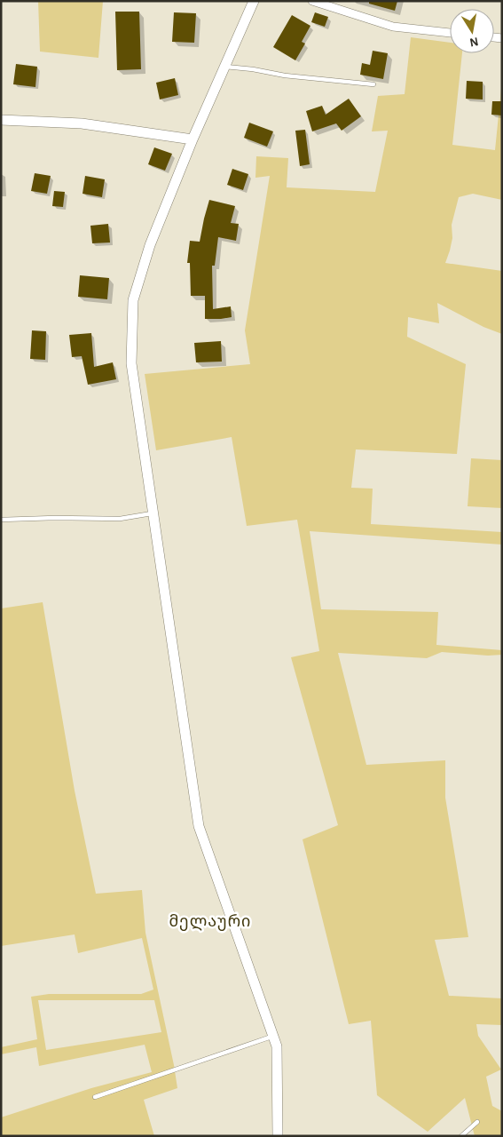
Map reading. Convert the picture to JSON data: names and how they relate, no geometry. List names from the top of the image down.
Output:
{
  "districts": ["მელაური"],
  "north": "bottom"
}
